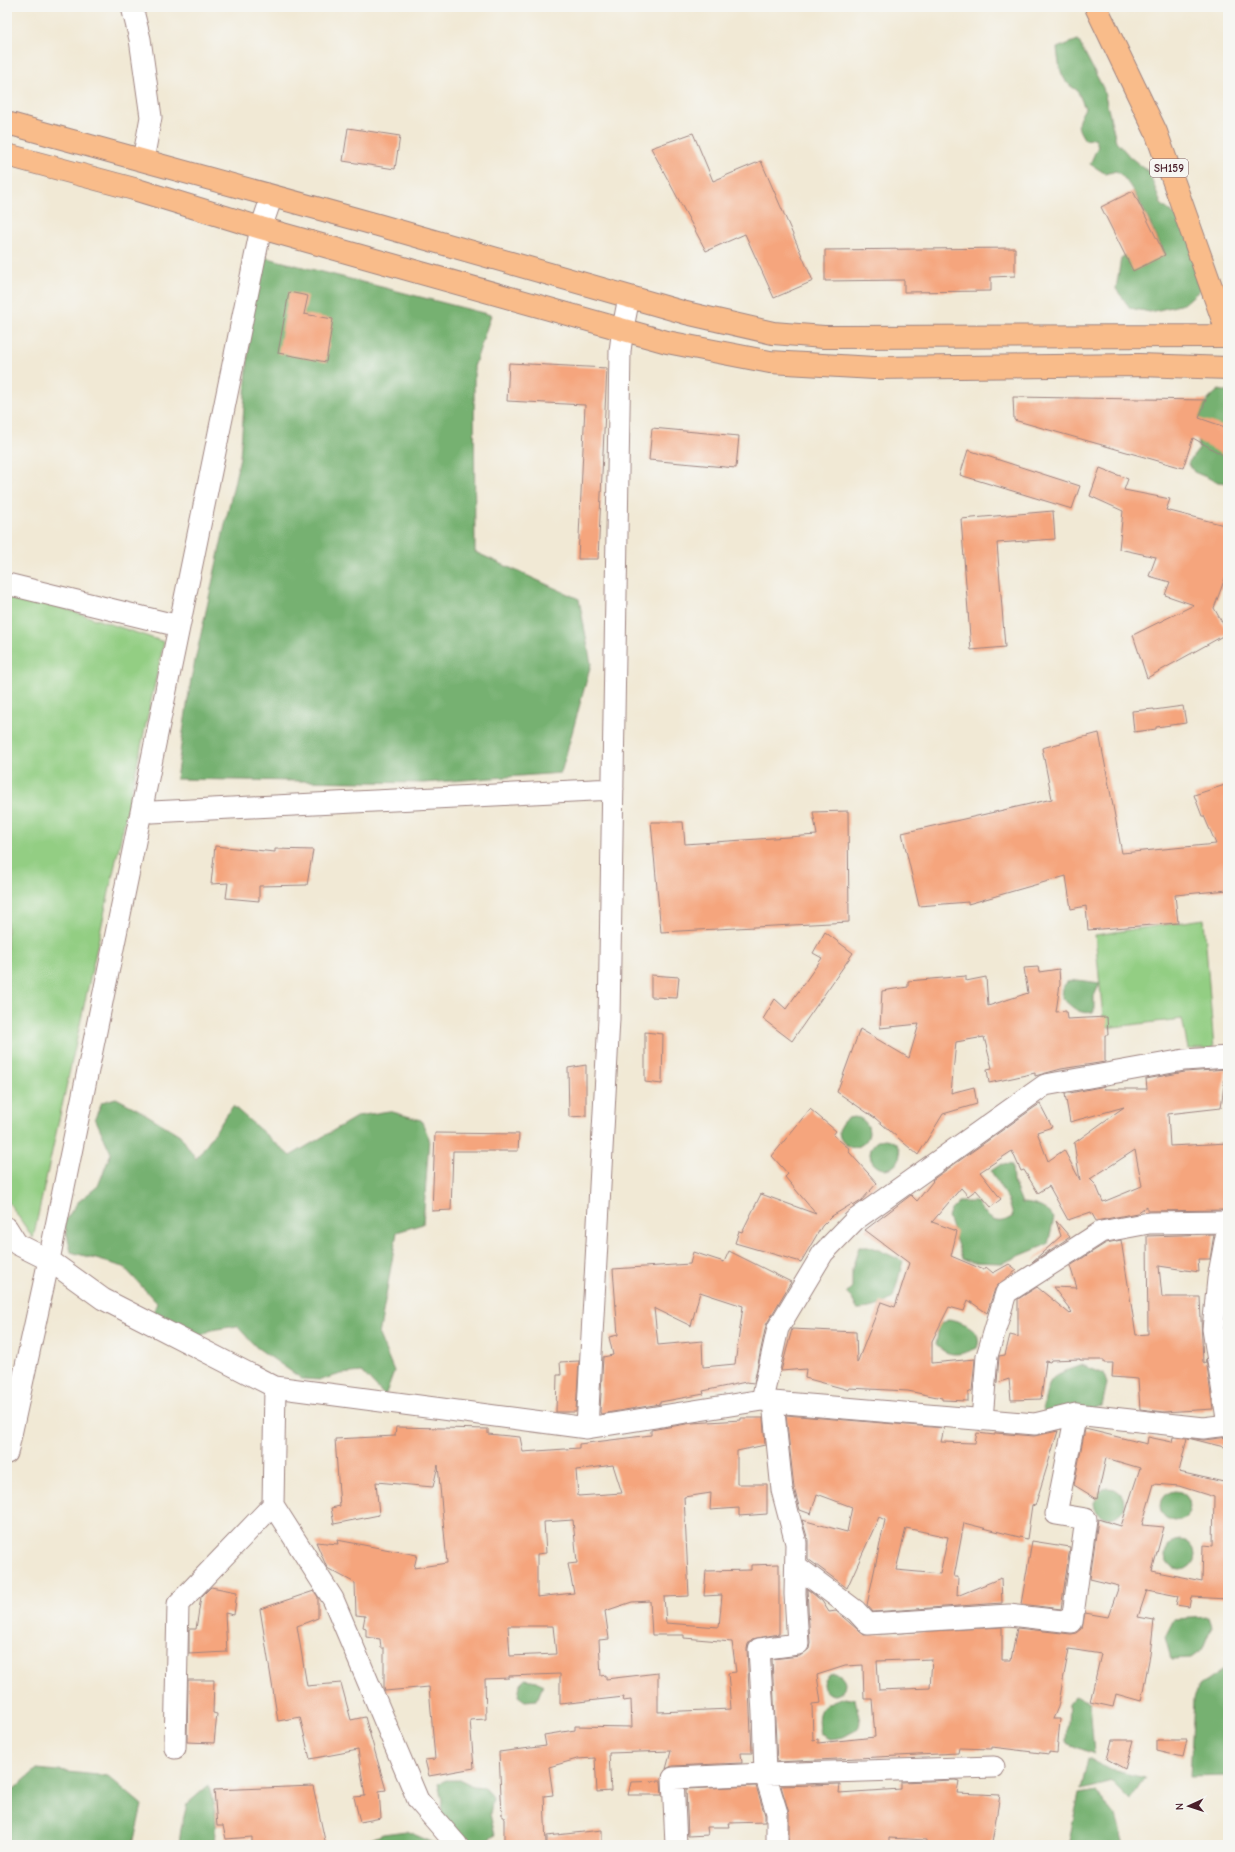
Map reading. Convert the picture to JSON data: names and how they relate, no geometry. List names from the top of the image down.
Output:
{
  "streets": {
    "main road": ["SH159"]
  },
  "north": "left"
}
